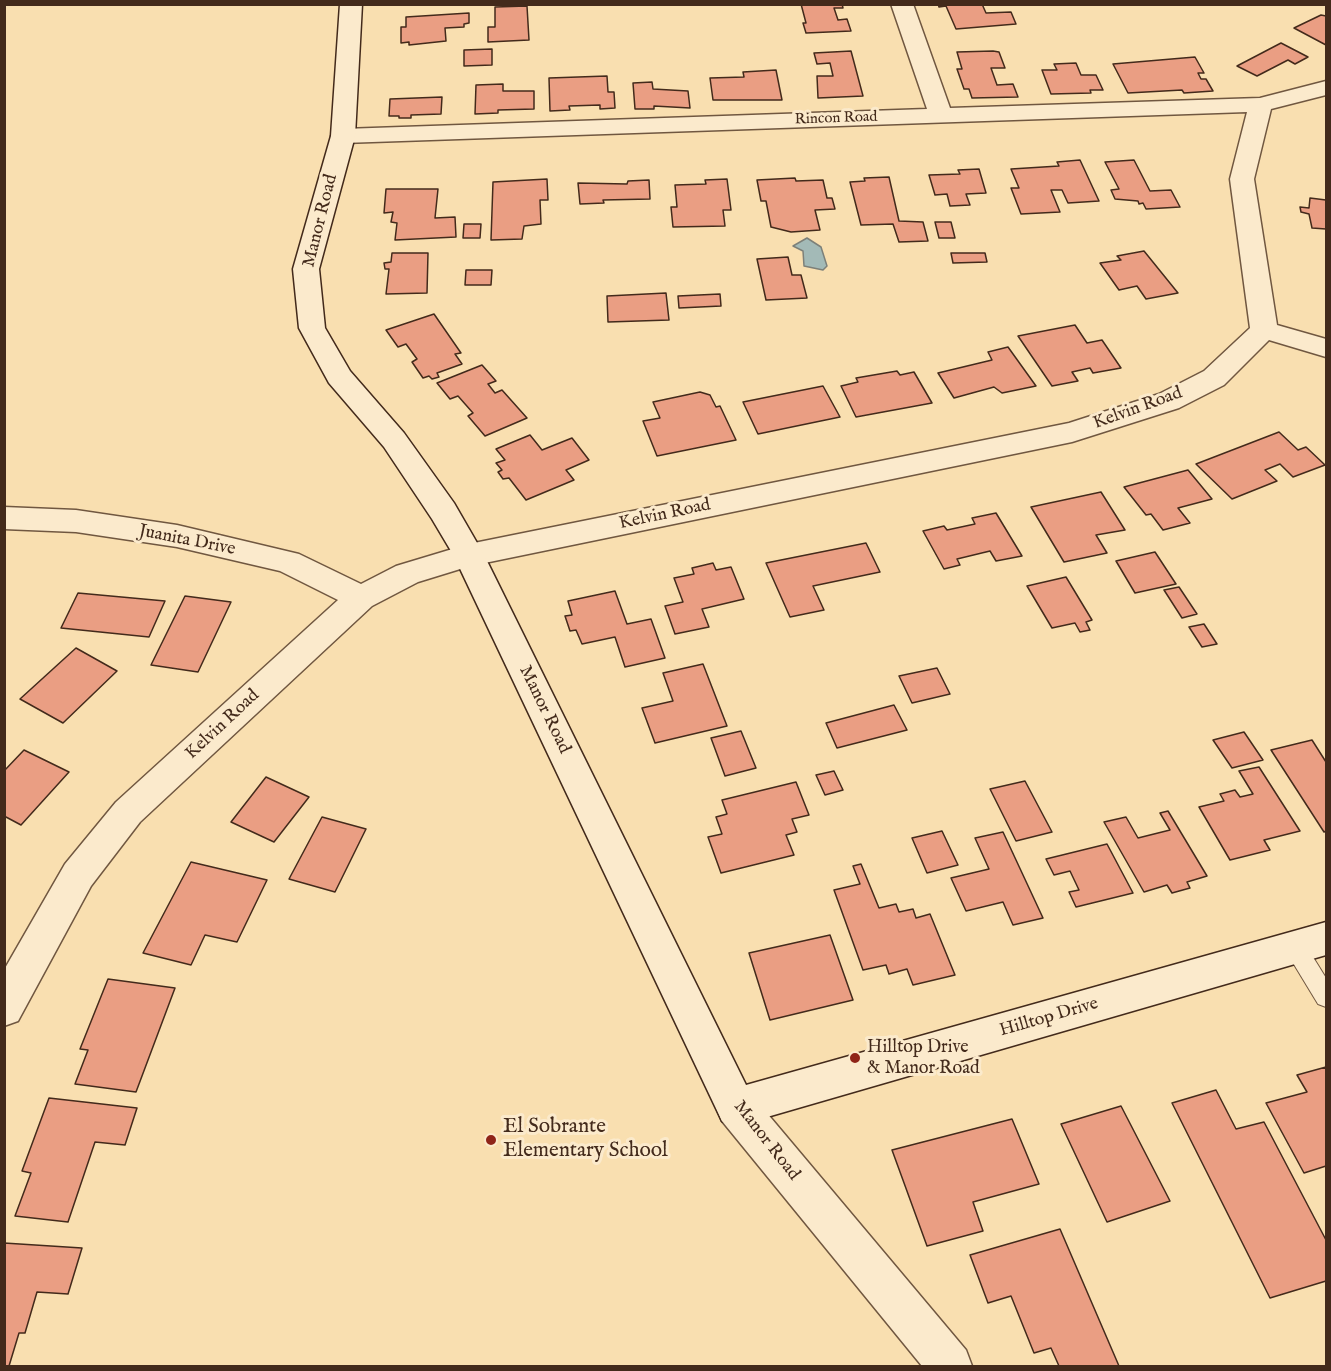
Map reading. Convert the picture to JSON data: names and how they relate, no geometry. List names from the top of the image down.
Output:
{
  "streets": {
    "street": [
      "Rincon Road",
      "Manor Road",
      "Kelvin Road",
      "Juanita Drive",
      "Hilltop Drive"
    ]
  },
  "crossings": [
    ["Rincon Road", "Manor Road"],
    ["Manor Road", "Kelvin Road"],
    ["Manor Road", "Hilltop Drive"],
    ["Kelvin Road", "Juanita Drive"]
  ],
  "places": ["Hilltop Drive & Manor Road", "El Sobrante Elementary School"]
}
